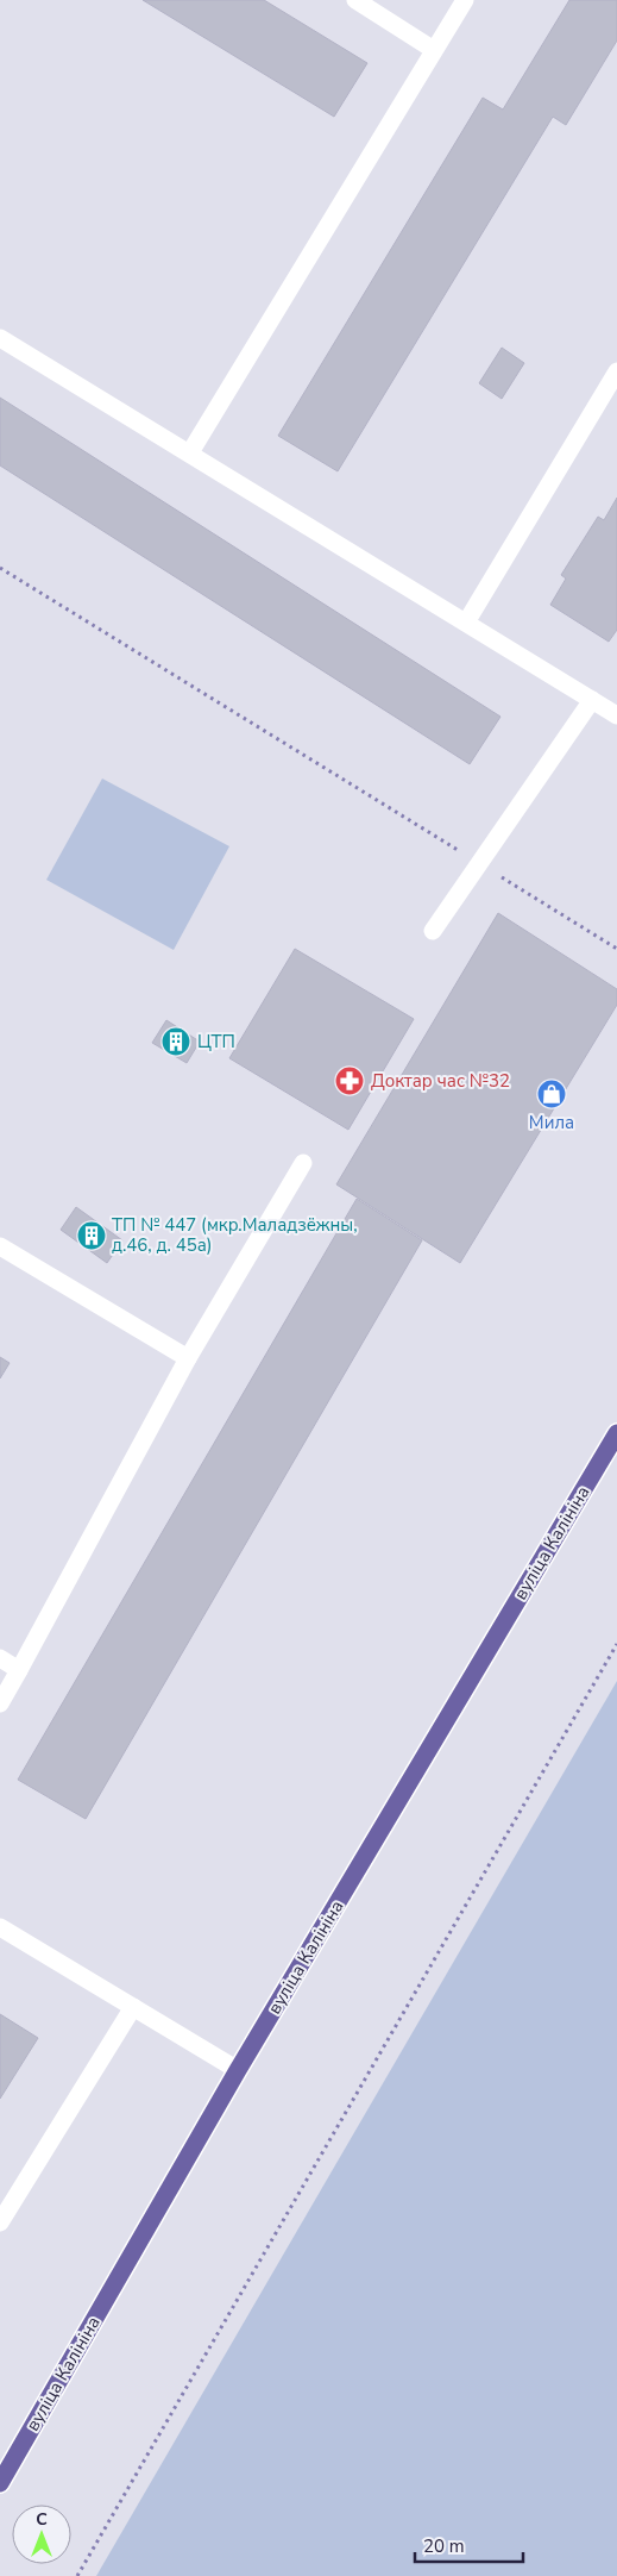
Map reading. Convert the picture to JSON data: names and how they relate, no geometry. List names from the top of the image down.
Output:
{
  "streets": {
    "main road": ["вуліца Калініна"]
  },
  "places": {
    "building": ["ЦТП", "ТП № 447 (мкр.Маладзёжны, д.46, д. 45а)"],
    "pharmacy": ["Доктар час №32"],
    "shop": ["Мила"]
  },
  "scale_bar": "20 m",
  "north": "top"
}
